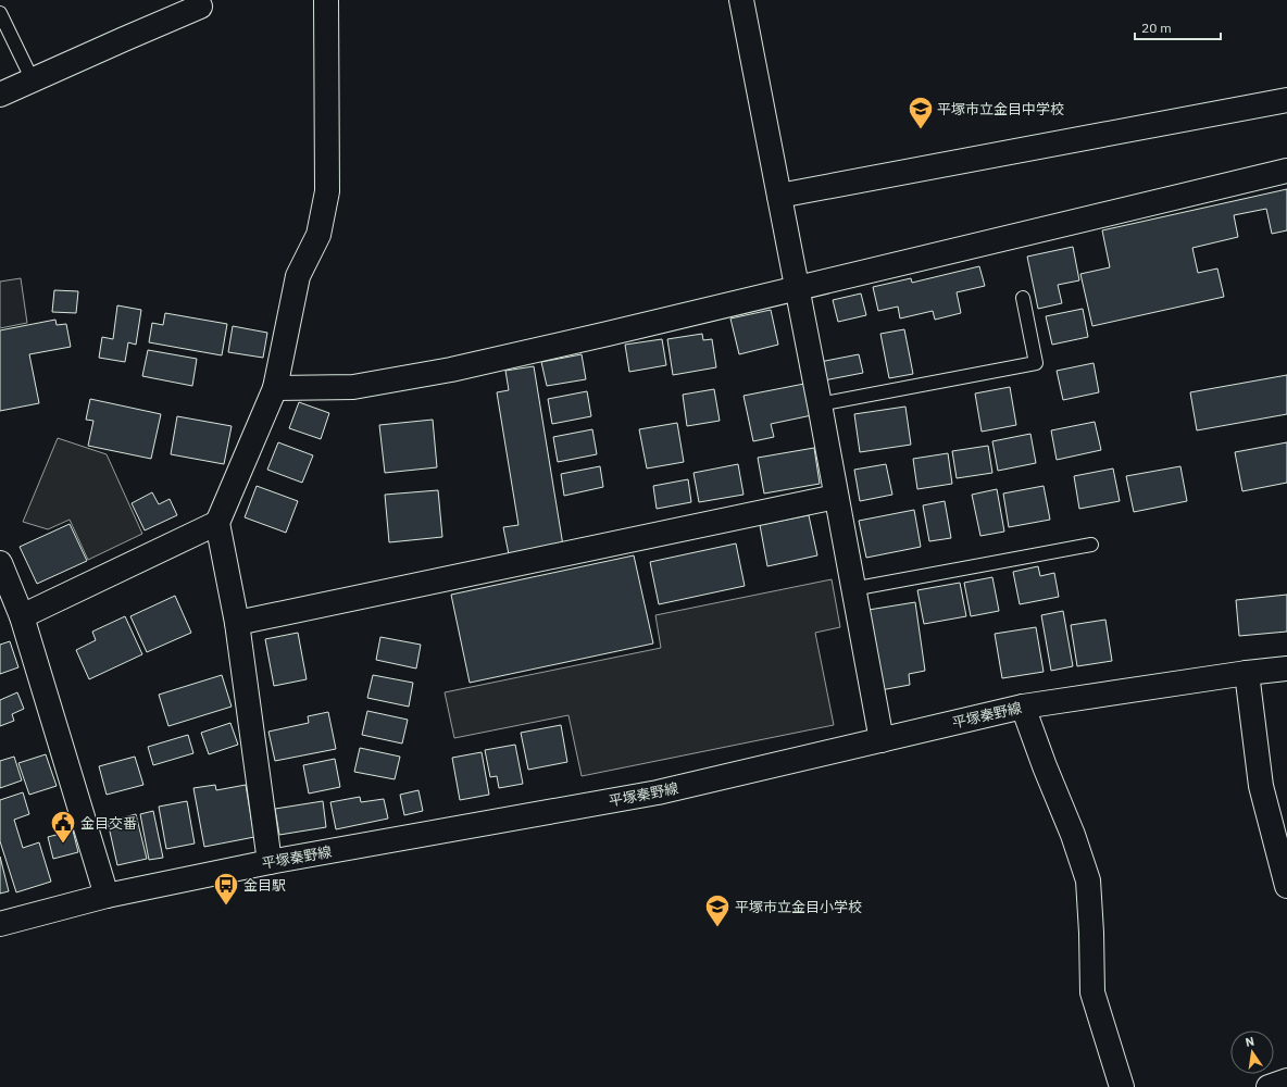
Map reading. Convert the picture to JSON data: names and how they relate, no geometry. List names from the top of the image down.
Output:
{
  "streets": {
    "street": ["平塚秦野線"]
  },
  "places": {
    "school or university": ["平塚市立金目中学校", "平塚市立金目小学校"],
    "public building": ["金目交番"],
    "bus stop": ["金目駅"]
  },
  "scale_bar": "20 m",
  "north": "top"
}
